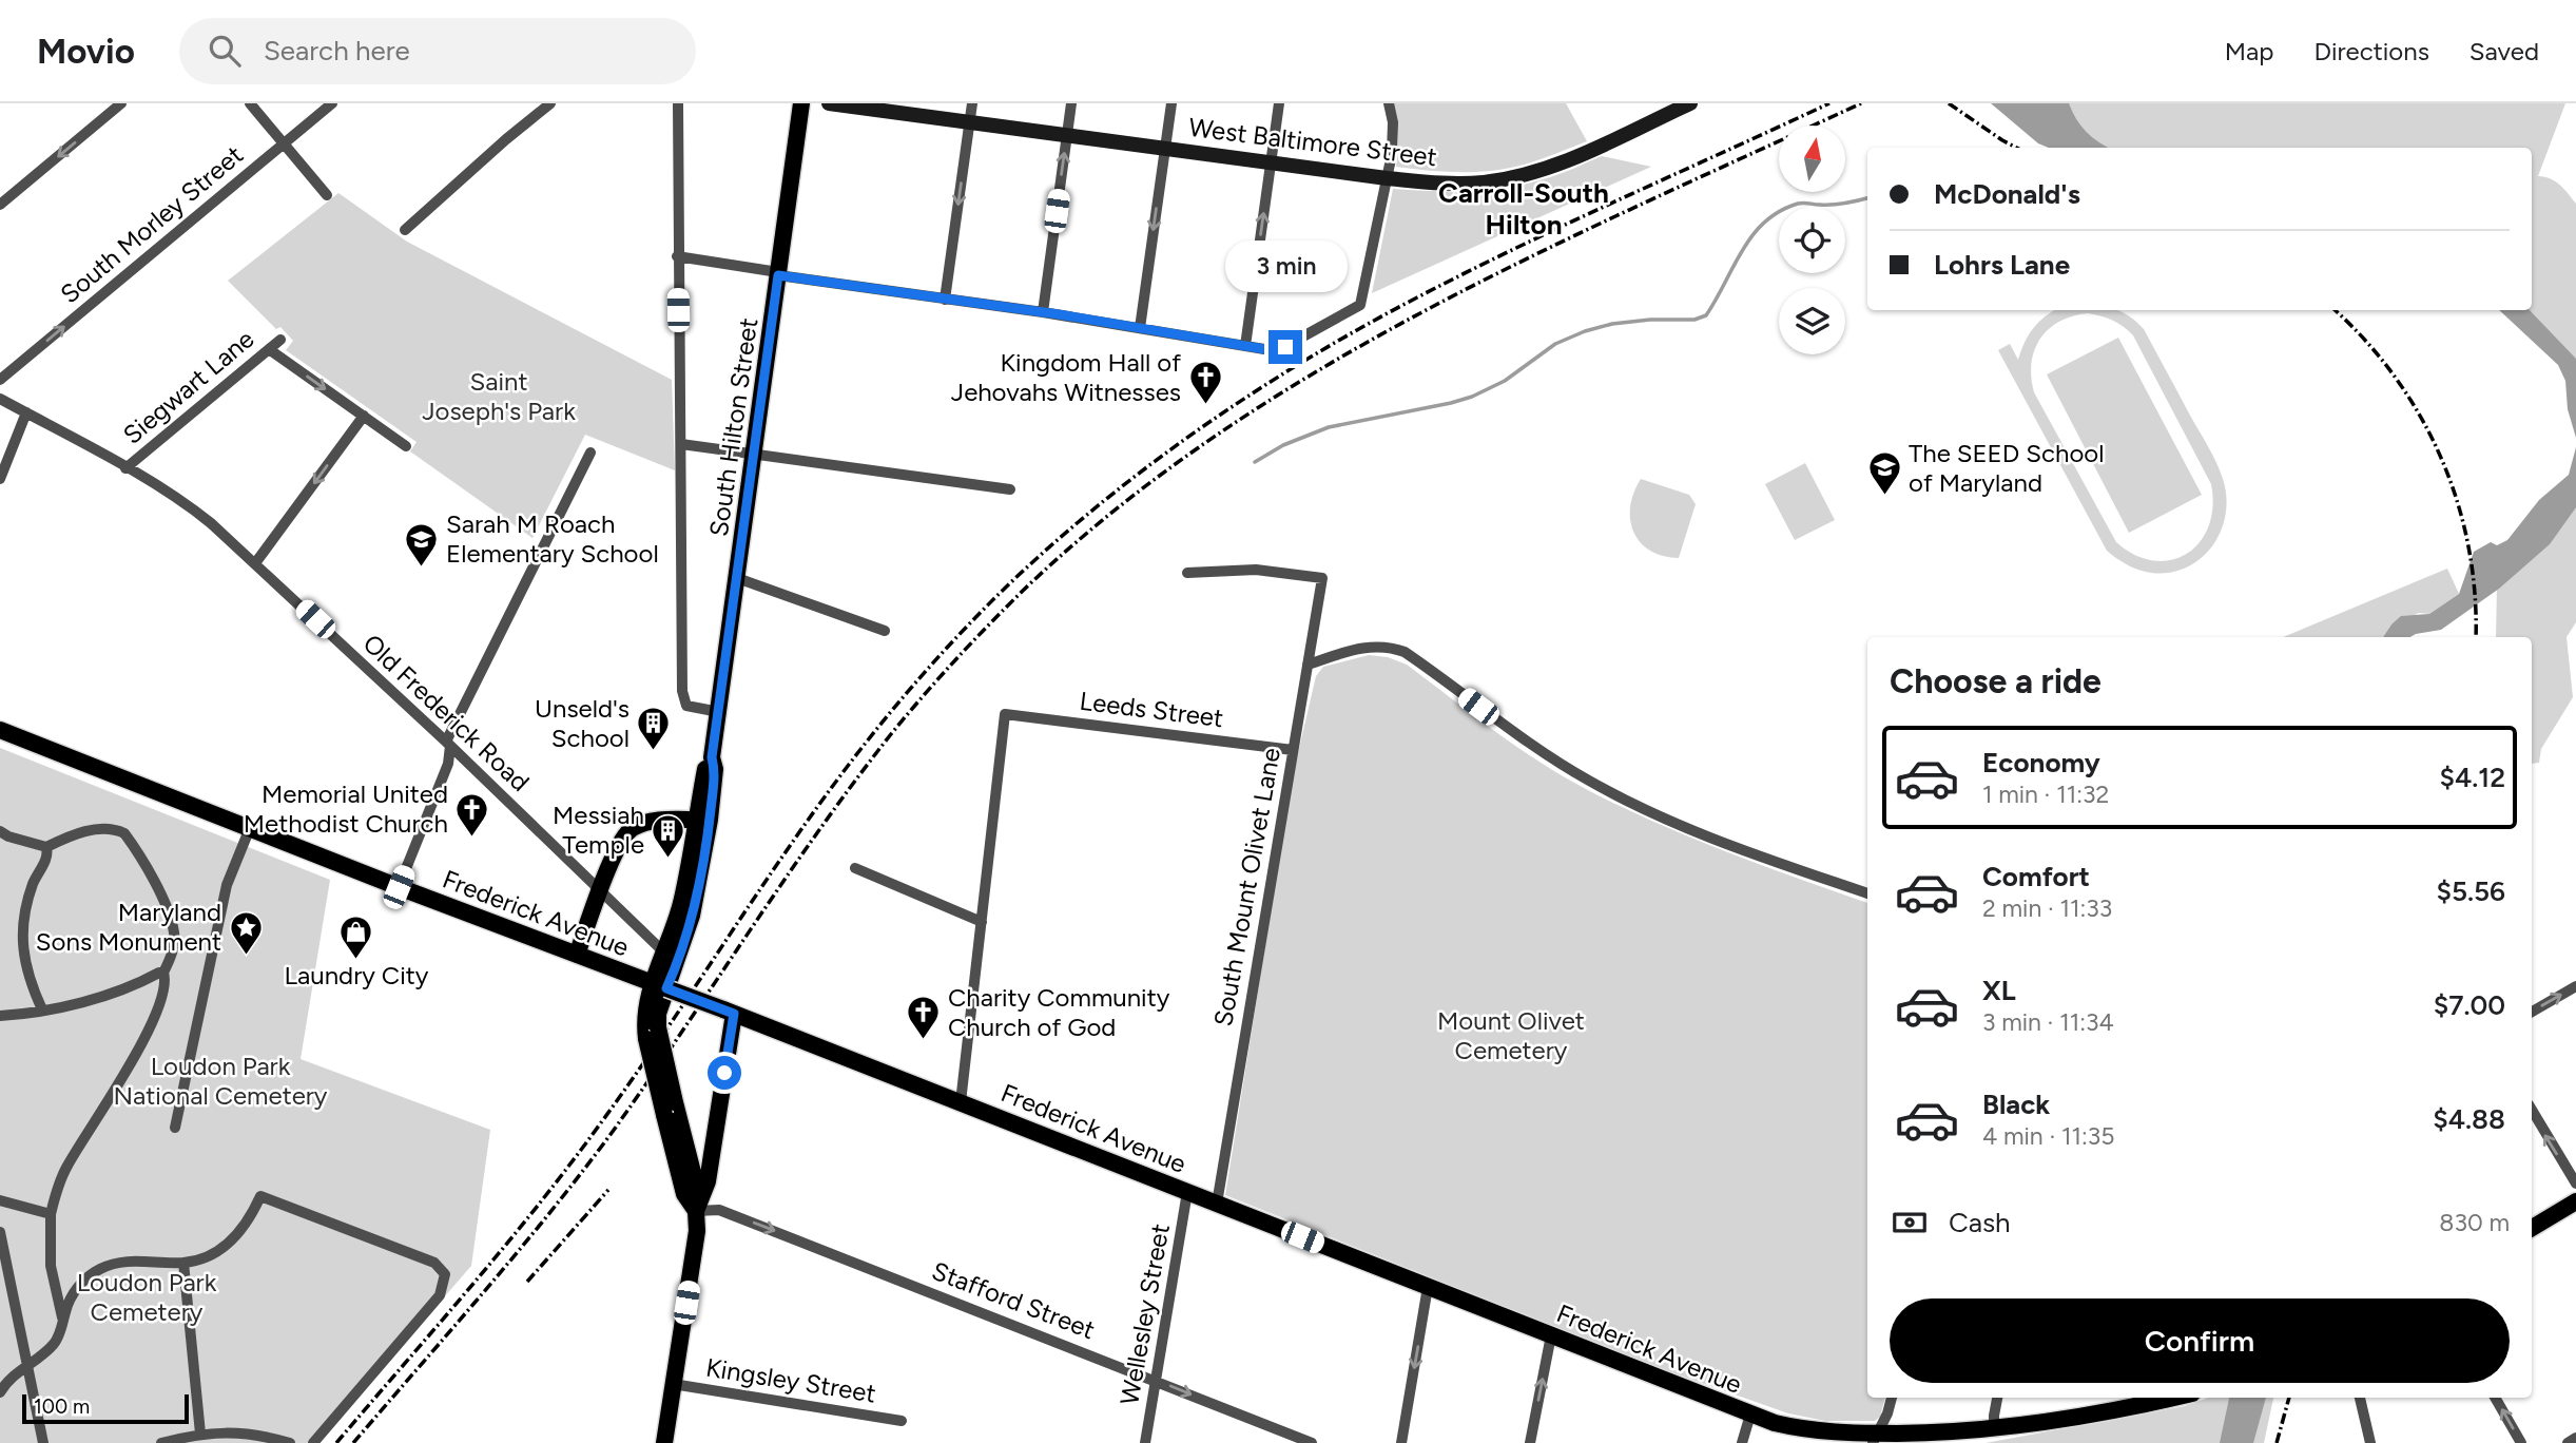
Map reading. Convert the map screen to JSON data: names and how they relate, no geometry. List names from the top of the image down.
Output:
{
  "streets": {
    "main road": ["West Baltimore Street", "South Hilton Street", "Frederick Avenue"],
    "street": [
      "South Morley Street",
      "Siegwart Lane",
      "Leeds Street",
      "Old Frederick Road",
      "South Mount Olivet Lane",
      "Stafford Street",
      "Wellesley Street",
      "Kingsley Street"
    ]
  },
  "crossings": [
    ["Siegwart Lane", "Old Frederick Road"],
    ["South Hilton Street", "Old Frederick Road"],
    ["South Hilton Street", "Frederick Avenue"],
    ["South Hilton Street", "Stafford Street"],
    ["Leeds Street", "South Mount Olivet Lane"],
    ["South Mount Olivet Lane", "Frederick Avenue"],
    ["Frederick Avenue", "Wellesley Street"],
    ["Stafford Street", "Wellesley Street"]
  ],
  "one_way": ["South Morley Street", "Stafford Street"],
  "districts": ["Carroll-South Hilton"],
  "parks": [
    "Saint Joseph's Park",
    "Mount Olivet Cemetery",
    "Loudon Park National Cemetery",
    "Loudon Park Cemetery"
  ],
  "places": {
    "church": ["Kingdom Hall of Jehovahs Witnesses", "Memorial United Methodist Church", "Charity Community Church of God"],
    "school or university": ["The SEED School of Maryland", "Sarah M Roach Elementary School"],
    "building": ["Unseld's School", "Messiah Temple"],
    "place": ["Maryland Sons Monument"],
    "shop": ["Laundry City"]
  },
  "scale_bar": "100 m",
  "north": "top",
  "page": {
    "header": "Movio",
    "search": "Search here",
    "nav": ["Map", "Directions", "Saved"],
    "banner": ["McDonald's", "Lohrs Lane"],
    "bubble": "3 min",
    "heading": "Choose a ride",
    "list": [
      {
        "name": "Economy",
        "note": "1 min · 11:32",
        "value": "$4.12"
      },
      {
        "name": "Comfort",
        "note": "2 min · 11:33",
        "value": "$5.56"
      },
      {
        "name": "XL",
        "note": "3 min · 11:34",
        "value": "$7.00"
      },
      {
        "name": "Black",
        "note": "4 min · 11:35",
        "value": "$4.88"
      }
    ],
    "pay": ["Cash", "830 m"],
    "buttons": "Confirm",
    "scale": "100 m"
  }
}
